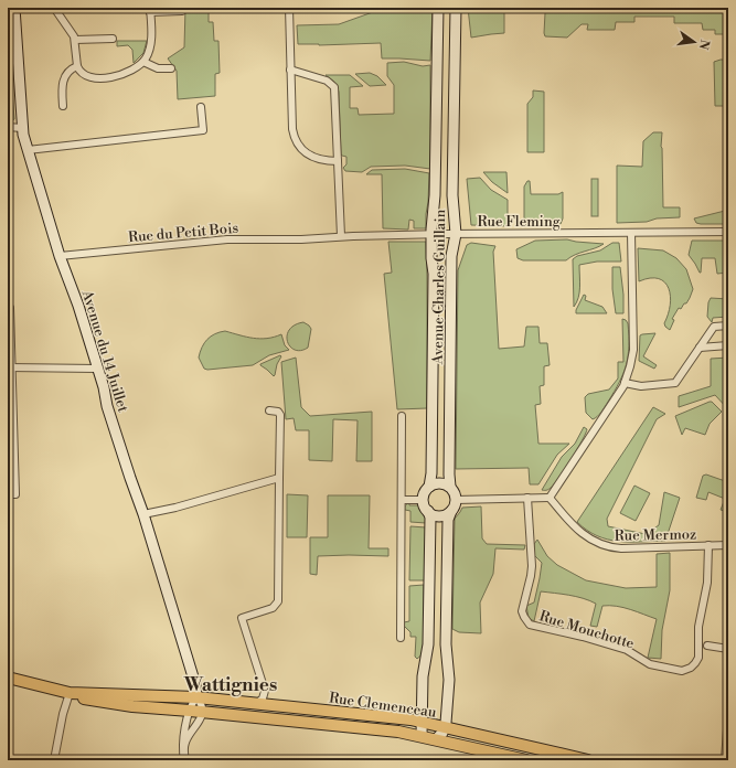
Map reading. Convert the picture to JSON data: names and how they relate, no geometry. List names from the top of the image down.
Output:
{
  "streets": {
    "main road": ["Rue Clemenceau"],
    "street": [
      "Rue Fleming",
      "Rue du Petit Bois",
      "Avenue Charles Guillain",
      "Avenue du 14 Juillet",
      "Rue Mermoz",
      "Rue Mouchotte"
    ]
  },
  "crossings": [
    ["Rue Fleming", "Rue du Petit Bois"],
    ["Rue Fleming", "Avenue Charles Guillain"],
    ["Rue du Petit Bois", "Avenue du 14 Juillet"],
    ["Avenue du 14 Juillet", "Rue Clemenceau"],
    ["Rue Mermoz", "Rue Mouchotte"]
  ],
  "districts": ["Wattignies"],
  "north": "right"
}
